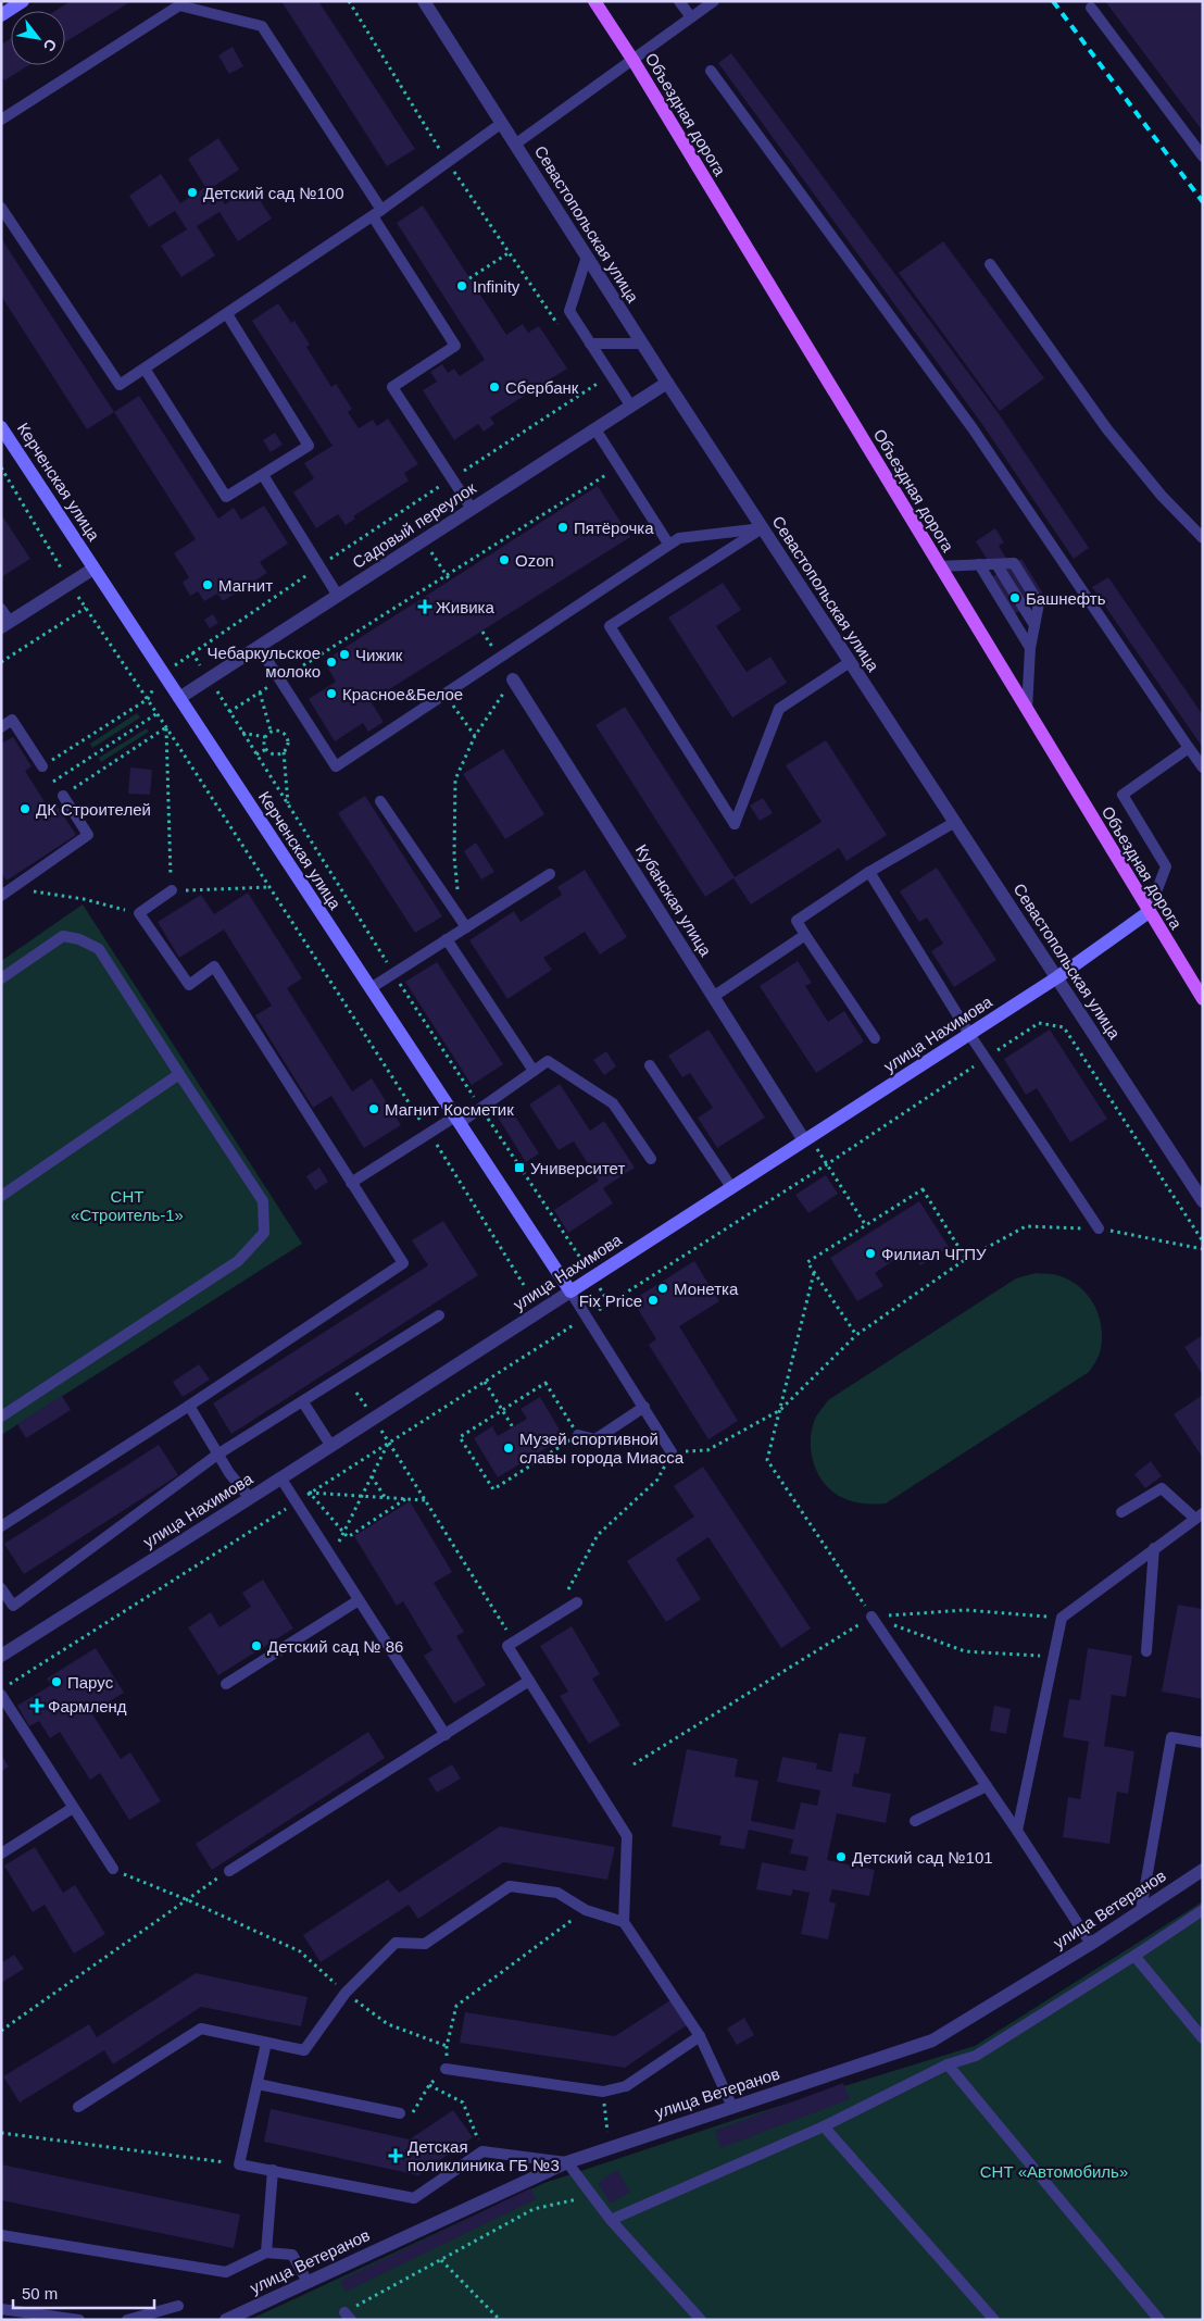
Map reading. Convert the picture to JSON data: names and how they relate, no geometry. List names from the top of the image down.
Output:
{
  "streets": {
    "main road": ["Объездная дорога"],
    "street": [
      "Севастопольская улица",
      "Керченская улица",
      "Садовый переулок",
      "Кубанская улица",
      "улица Нахимова",
      "улица Ветеранов"
    ]
  },
  "crossings": [
    ["Объездная дорога", "улица Нахимова"],
    ["Севастопольская улица", "Садовый переулок"],
    ["Севастопольская улица", "улица Нахимова"],
    ["Керченская улица", "Садовый переулок"],
    ["Керченская улица", "улица Нахимова"],
    ["Кубанская улица", "улица Нахимова"]
  ],
  "parks": ["СНТ «Строитель-1»", "СНТ «Автомобиль»"],
  "places": {
    "other": [
      "Детский сад №100",
      "Infinity",
      "Сбербанк",
      "Пятёрочка",
      "Ozon",
      "Магнит",
      "Башнефть",
      "Чижик",
      "Чебаркульское молоко",
      "Красное&Белое",
      "ДК Строителей",
      "Магнит Косметик",
      "Филиал ЧГПУ",
      "Монетка",
      "Fix Price",
      "Музей спортивной славы города Миасса",
      "Детский сад № 86",
      "Парус",
      "Детский сад №101"
    ],
    "health": ["Живика", "Фармленд", "Детская поликлиника ГБ №3"],
    "transit": ["Университет"]
  },
  "scale_bar": "50 m",
  "north": "bottom right"
}
